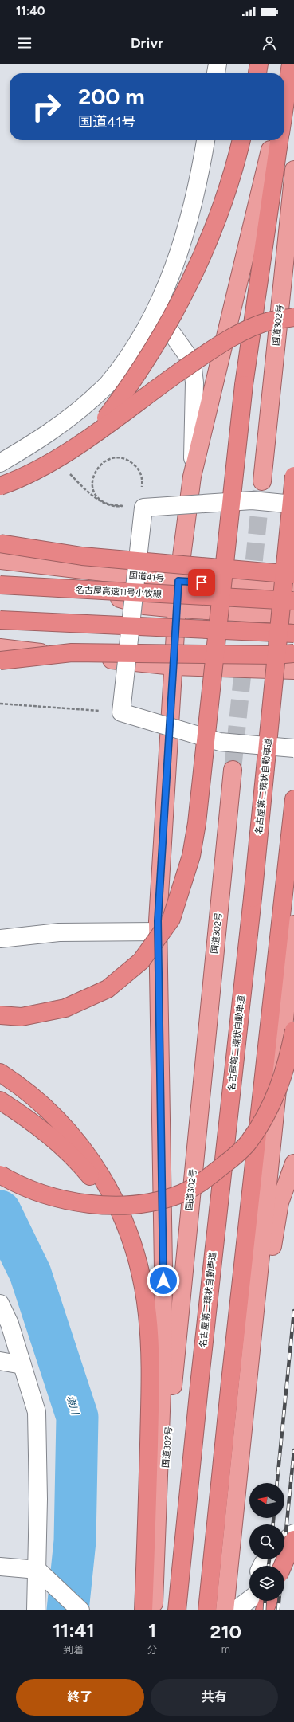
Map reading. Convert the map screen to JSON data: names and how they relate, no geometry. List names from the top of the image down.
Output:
{
  "streets": {
    "highway": [
      "国道302号",
      "国道41号",
      "名古屋高速11号小牧線",
      "名古屋第二環状自動車道"
    ]
  },
  "water": ["境川"],
  "north": "left",
  "page": {
    "status": "11:40",
    "header": "Drivr",
    "turn": ["200 m", "国道41号"],
    "eta": [
      "11:41",
      "到着",
      "1",
      "分",
      "210",
      "m"
    ],
    "buttons": ["終了", "共有"]
  }
}
